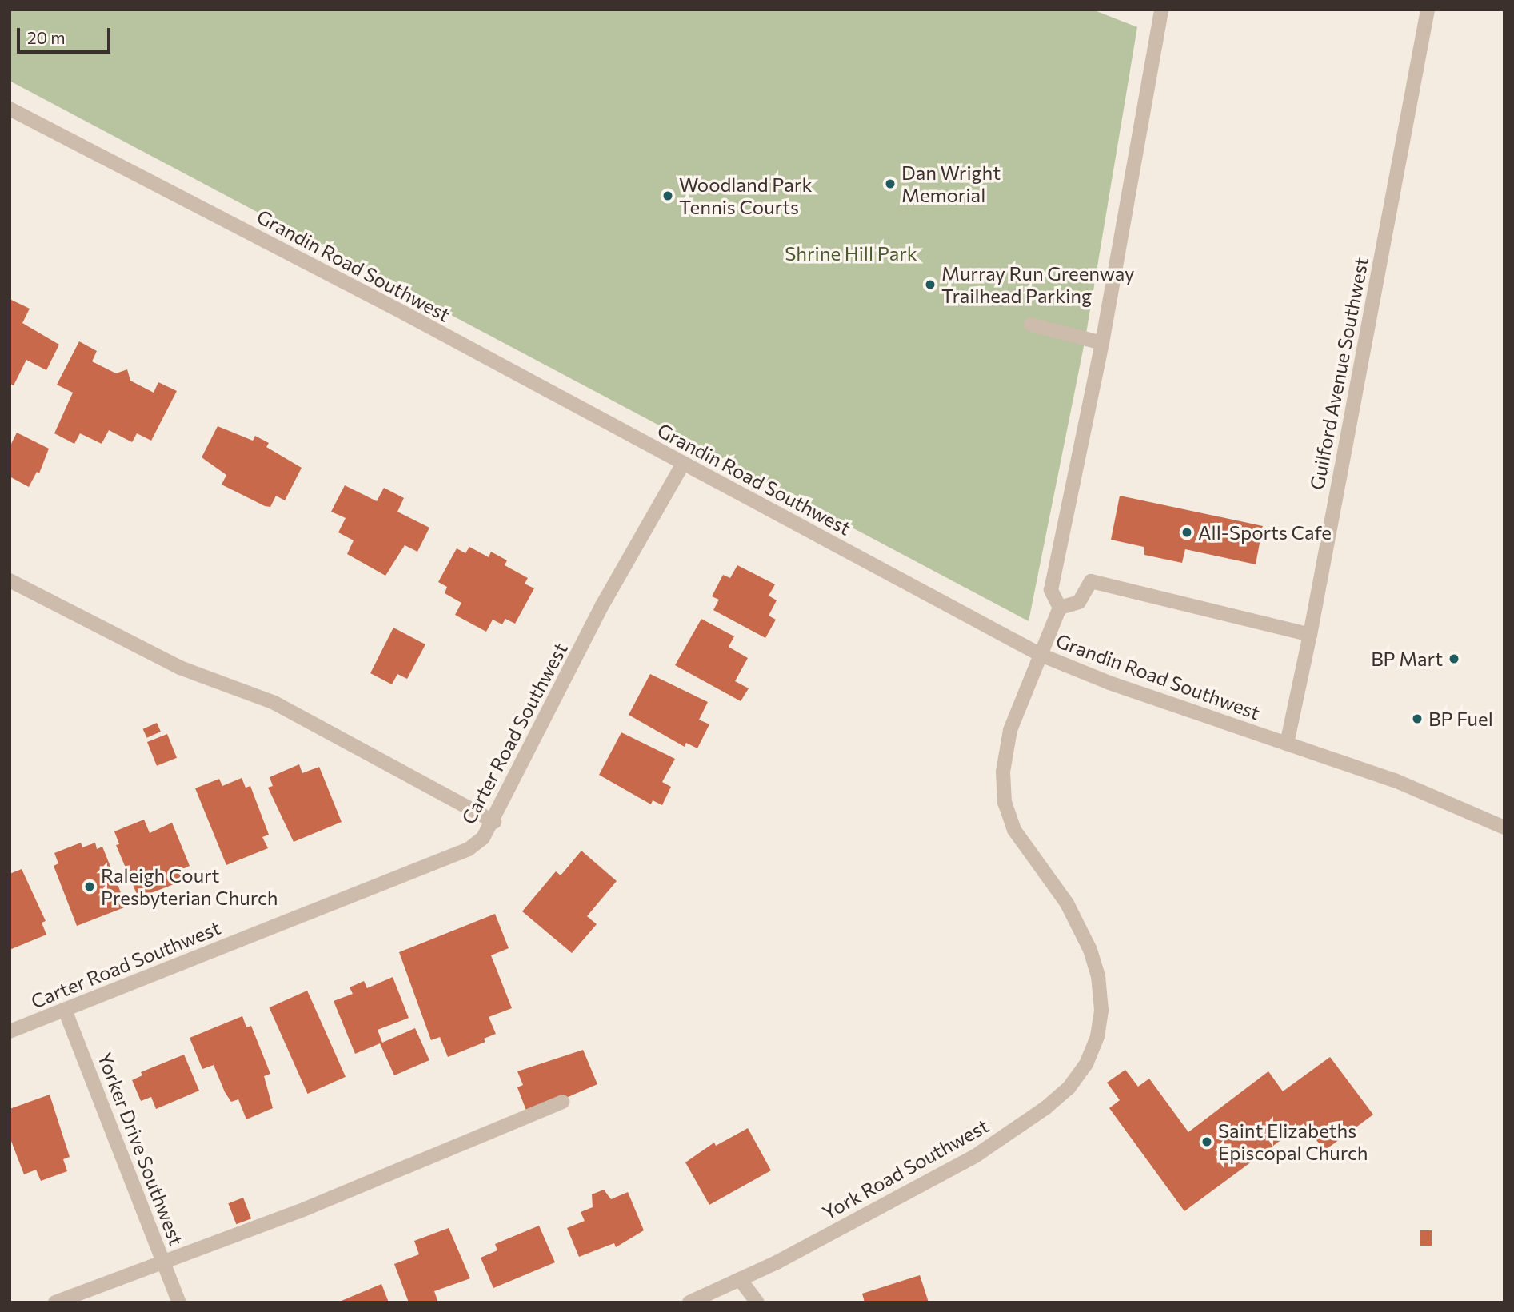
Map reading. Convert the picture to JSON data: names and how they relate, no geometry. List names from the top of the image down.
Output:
{
  "streets": {
    "street": [
      "Grandin Road Southwest",
      "Guilford Avenue Southwest",
      "Carter Road Southwest",
      "Yorker Drive Southwest",
      "York Road Southwest"
    ]
  },
  "crossings": [
    ["Grandin Road Southwest", "Guilford Avenue Southwest"],
    ["Grandin Road Southwest", "Carter Road Southwest"],
    ["Grandin Road Southwest", "York Road Southwest"],
    ["Carter Road Southwest", "Yorker Drive Southwest"]
  ],
  "parks": ["Shrine Hill Park"],
  "places": [
    "Dan Wright Memorial",
    "Woodland Park Tennis Courts",
    "Murray Run Greenway Trailhead Parking",
    "All-Sports Cafe",
    "BP Mart",
    "BP Fuel",
    "Raleigh Court Presbyterian Church",
    "Saint Elizabeths Episcopal Church"
  ],
  "scale_bar": "20 m"
}
